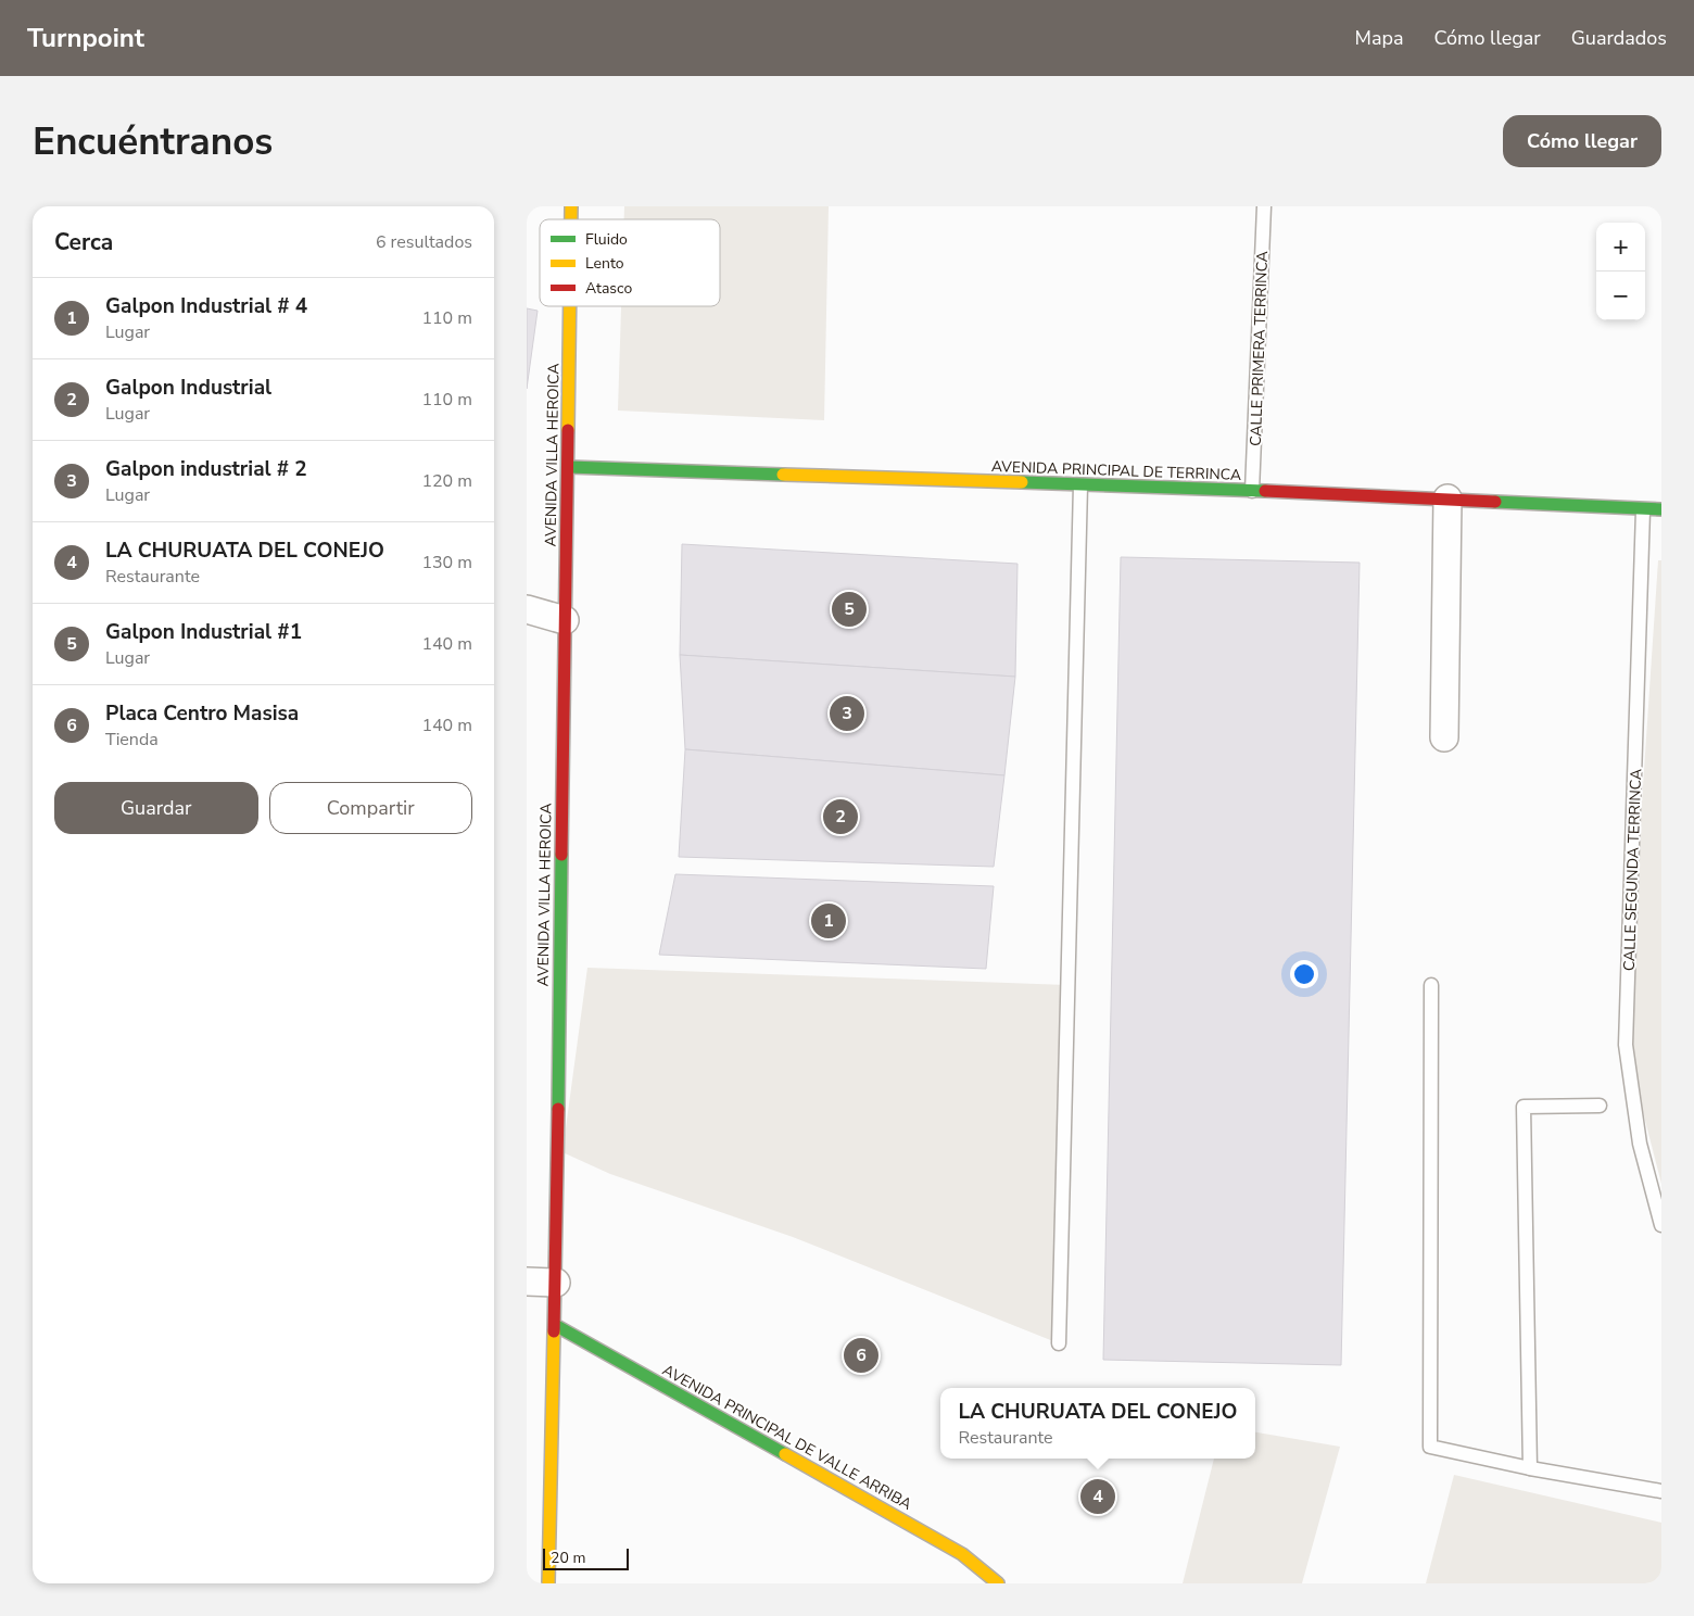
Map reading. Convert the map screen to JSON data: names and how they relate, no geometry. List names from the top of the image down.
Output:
{
  "streets": {
    "street": ["AVENIDA VILLA HEROICA", "AVENIDA PRINCIPAL DE TERRINCA", "AVENIDA PRINCIPAL DE VALLE ARRIBA"],
    "lane": ["CALLE PRIMERA TERRINCA", "CALLE SEGUNDA TERRINCA"]
  },
  "crossings": [
    ["CALLE PRIMERA TERRINCA", "AVENIDA PRINCIPAL DE TERRINCA"],
    ["AVENIDA VILLA HEROICA", "AVENIDA PRINCIPAL DE TERRINCA"],
    ["AVENIDA VILLA HEROICA", "AVENIDA PRINCIPAL DE VALLE ARRIBA"],
    ["AVENIDA PRINCIPAL DE TERRINCA", "CALLE SEGUNDA TERRINCA"]
  ],
  "legend": ["Fluido", "Lento", "Atasco"],
  "scale_bar": "20 m",
  "page": {
    "header": "Turnpoint",
    "nav": ["Mapa", "Cómo llegar", "Guardados"],
    "buttons": [
      "Cómo llegar",
      ["Guardar", "Compartir"]
    ],
    "title": "Encuéntranos",
    "heading": ["Cerca", "6 resultados"],
    "map_buttons": ["+", "−"],
    "list": [
      {
        "mark": "1",
        "name": "Galpon Industrial # 4",
        "note": "Lugar",
        "value": "110 m"
      },
      {
        "mark": "2",
        "name": "Galpon Industrial",
        "note": "Lugar",
        "value": "110 m"
      },
      {
        "mark": "3",
        "name": "Galpon industrial # 2",
        "note": "Lugar",
        "value": "120 m"
      },
      {
        "mark": "4",
        "name": "LA CHURUATA DEL CONEJO",
        "note": "Restaurante",
        "value": "130 m"
      },
      {
        "mark": "5",
        "name": "Galpon Industrial #1",
        "note": "Lugar",
        "value": "140 m"
      },
      {
        "mark": "6",
        "name": "Placa Centro Masisa",
        "note": "Tienda",
        "value": "140 m"
      }
    ],
    "pins": [
      "5",
      "3",
      "2",
      "1",
      "6",
      "4"
    ],
    "popup": ["LA CHURUATA DEL CONEJO", "Restaurante"],
    "scale": "20 m"
  }
}
